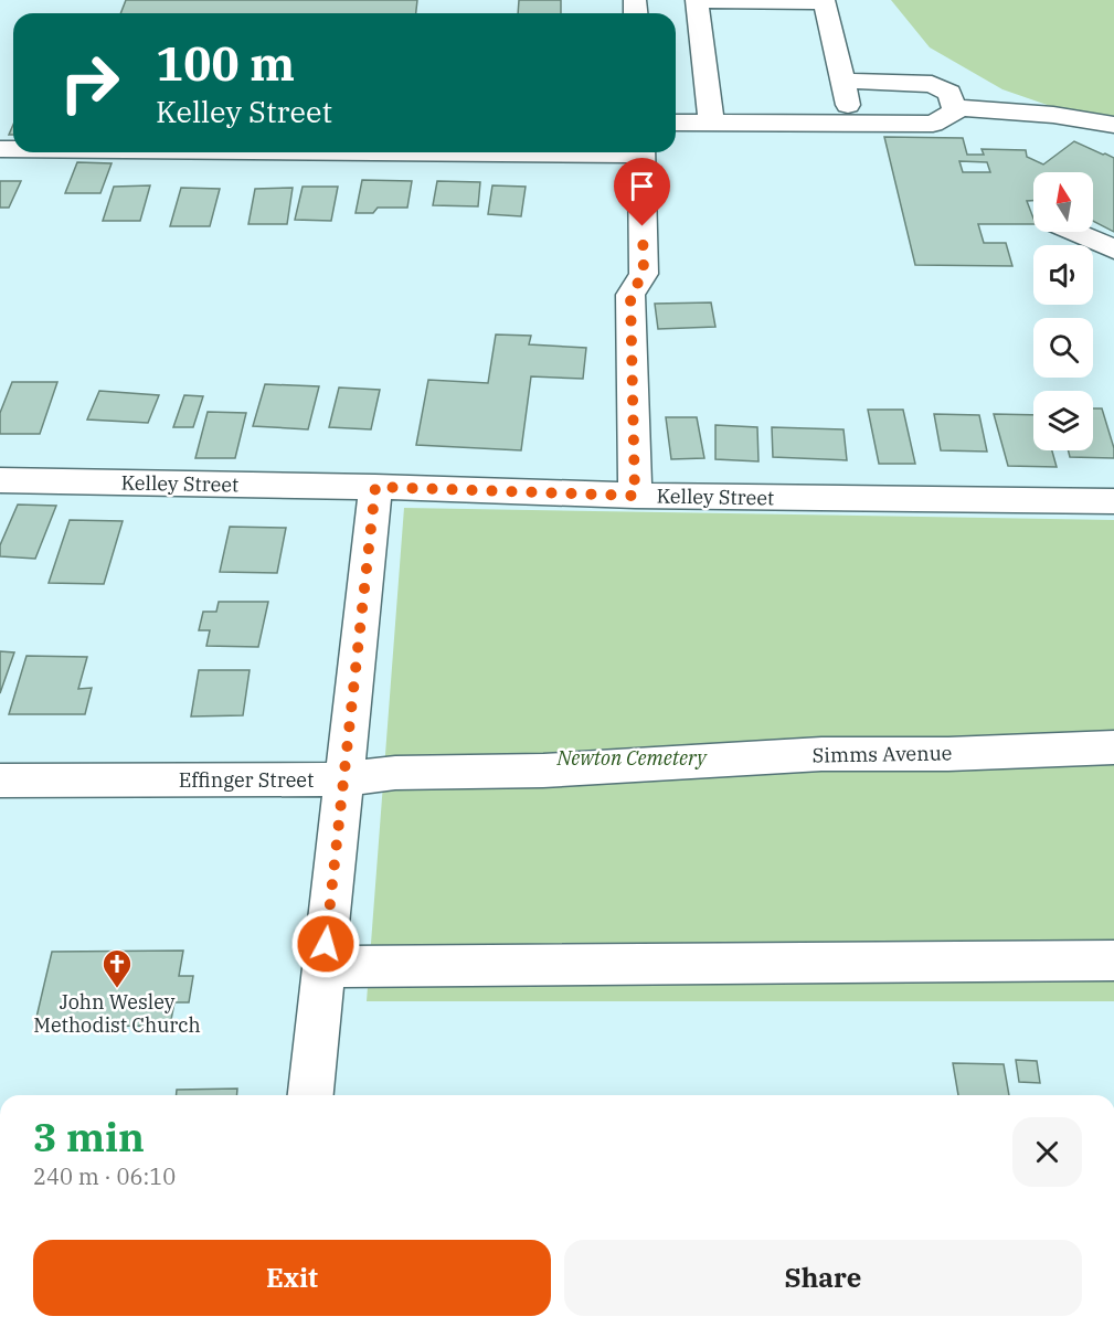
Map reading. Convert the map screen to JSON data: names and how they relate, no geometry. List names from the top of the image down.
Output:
{
  "streets": {
    "street": ["Kelley Street", "Simms Avenue", "Effinger Street"]
  },
  "crossings": [
    ["Simms Avenue", "Effinger Street"]
  ],
  "parks": ["Newton Cemetery"],
  "places": {
    "church": ["John Wesley Methodist Church"]
  },
  "north": "top",
  "page": {
    "turn": ["100 m", "Kelley Street"],
    "heading": ["3 min", "240 m · 06:10"],
    "buttons": ["Exit", "Share"]
  }
}
